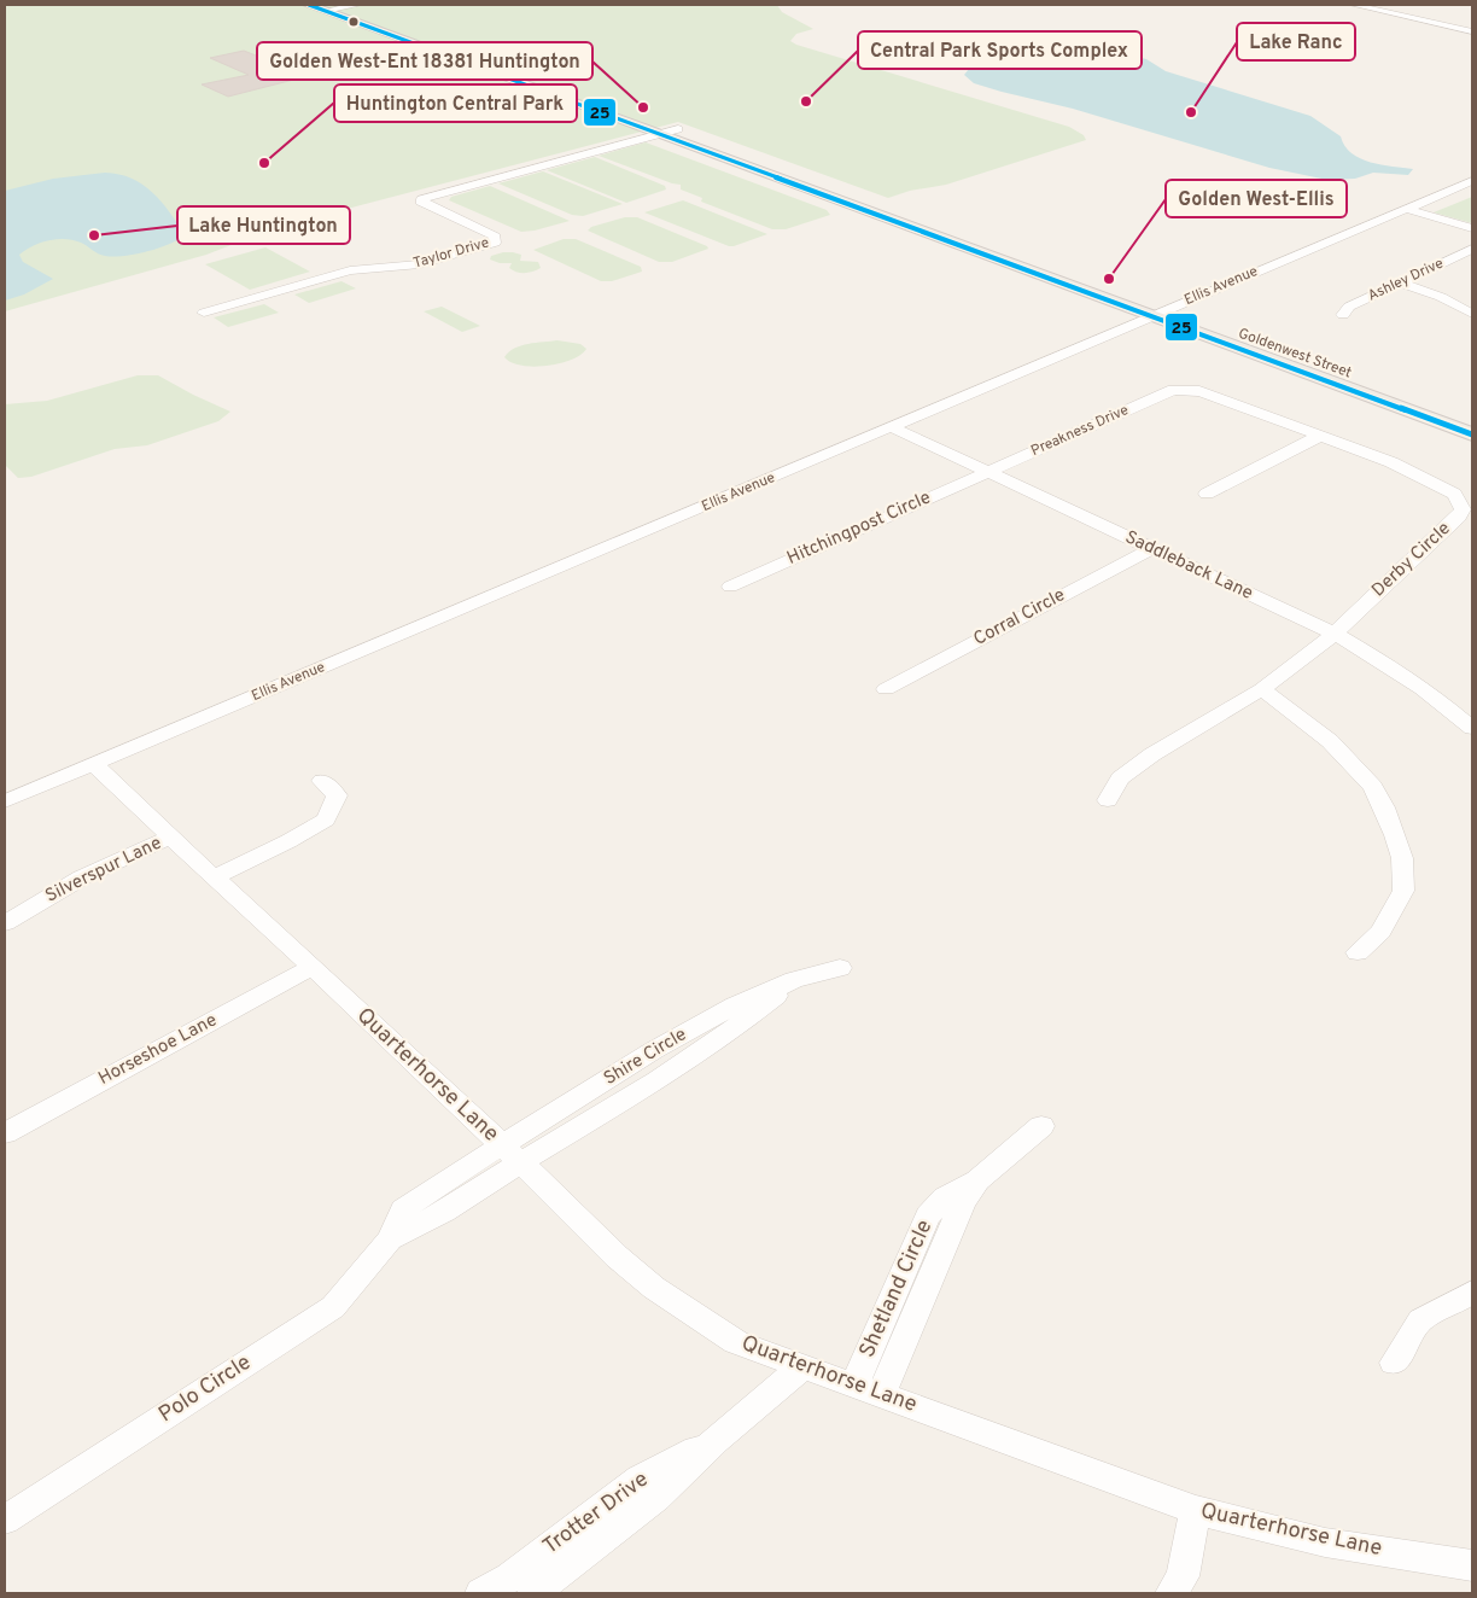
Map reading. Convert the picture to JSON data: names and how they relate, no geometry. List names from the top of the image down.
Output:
{
  "streets": {
    "main road": ["Goldenwest Street"],
    "street": [
      "Taylor Drive",
      "Ashley Drive",
      "Ellis Avenue",
      "Preakness Drive",
      "Hitchingpost Circle",
      "Derby Circle",
      "Saddleback Lane",
      "Corral Circle",
      "Silverspur Lane",
      "Horseshoe Lane",
      "Shire Circle",
      "Quarterhorse Lane",
      "Shetland Circle",
      "Polo Circle",
      "Trotter Drive"
    ]
  },
  "crossings": [
    ["Taylor Drive", "Goldenwest Street"],
    ["Ellis Avenue", "Goldenwest Street"],
    ["Ellis Avenue", "Saddleback Lane"],
    ["Ellis Avenue", "Quarterhorse Lane"],
    ["Preakness Drive", "Hitchingpost Circle"],
    ["Preakness Drive", "Derby Circle"],
    ["Preakness Drive", "Saddleback Lane"],
    ["Hitchingpost Circle", "Saddleback Lane"],
    ["Derby Circle", "Saddleback Lane"],
    ["Saddleback Lane", "Corral Circle"],
    ["Silverspur Lane", "Quarterhorse Lane"],
    ["Horseshoe Lane", "Quarterhorse Lane"],
    ["Shire Circle", "Quarterhorse Lane"],
    ["Shire Circle", "Polo Circle"],
    ["Quarterhorse Lane", "Shetland Circle"],
    ["Quarterhorse Lane", "Polo Circle"],
    ["Quarterhorse Lane", "Trotter Drive"]
  ],
  "places": [
    "Central Park Sports Complex",
    "Golden West-Ent 18381 Huntington",
    "Lake Ranc",
    "Huntington Central Park",
    "Lake Huntington",
    "Golden West-Ellis"
  ],
  "lines": ["transit line 25"]
}
